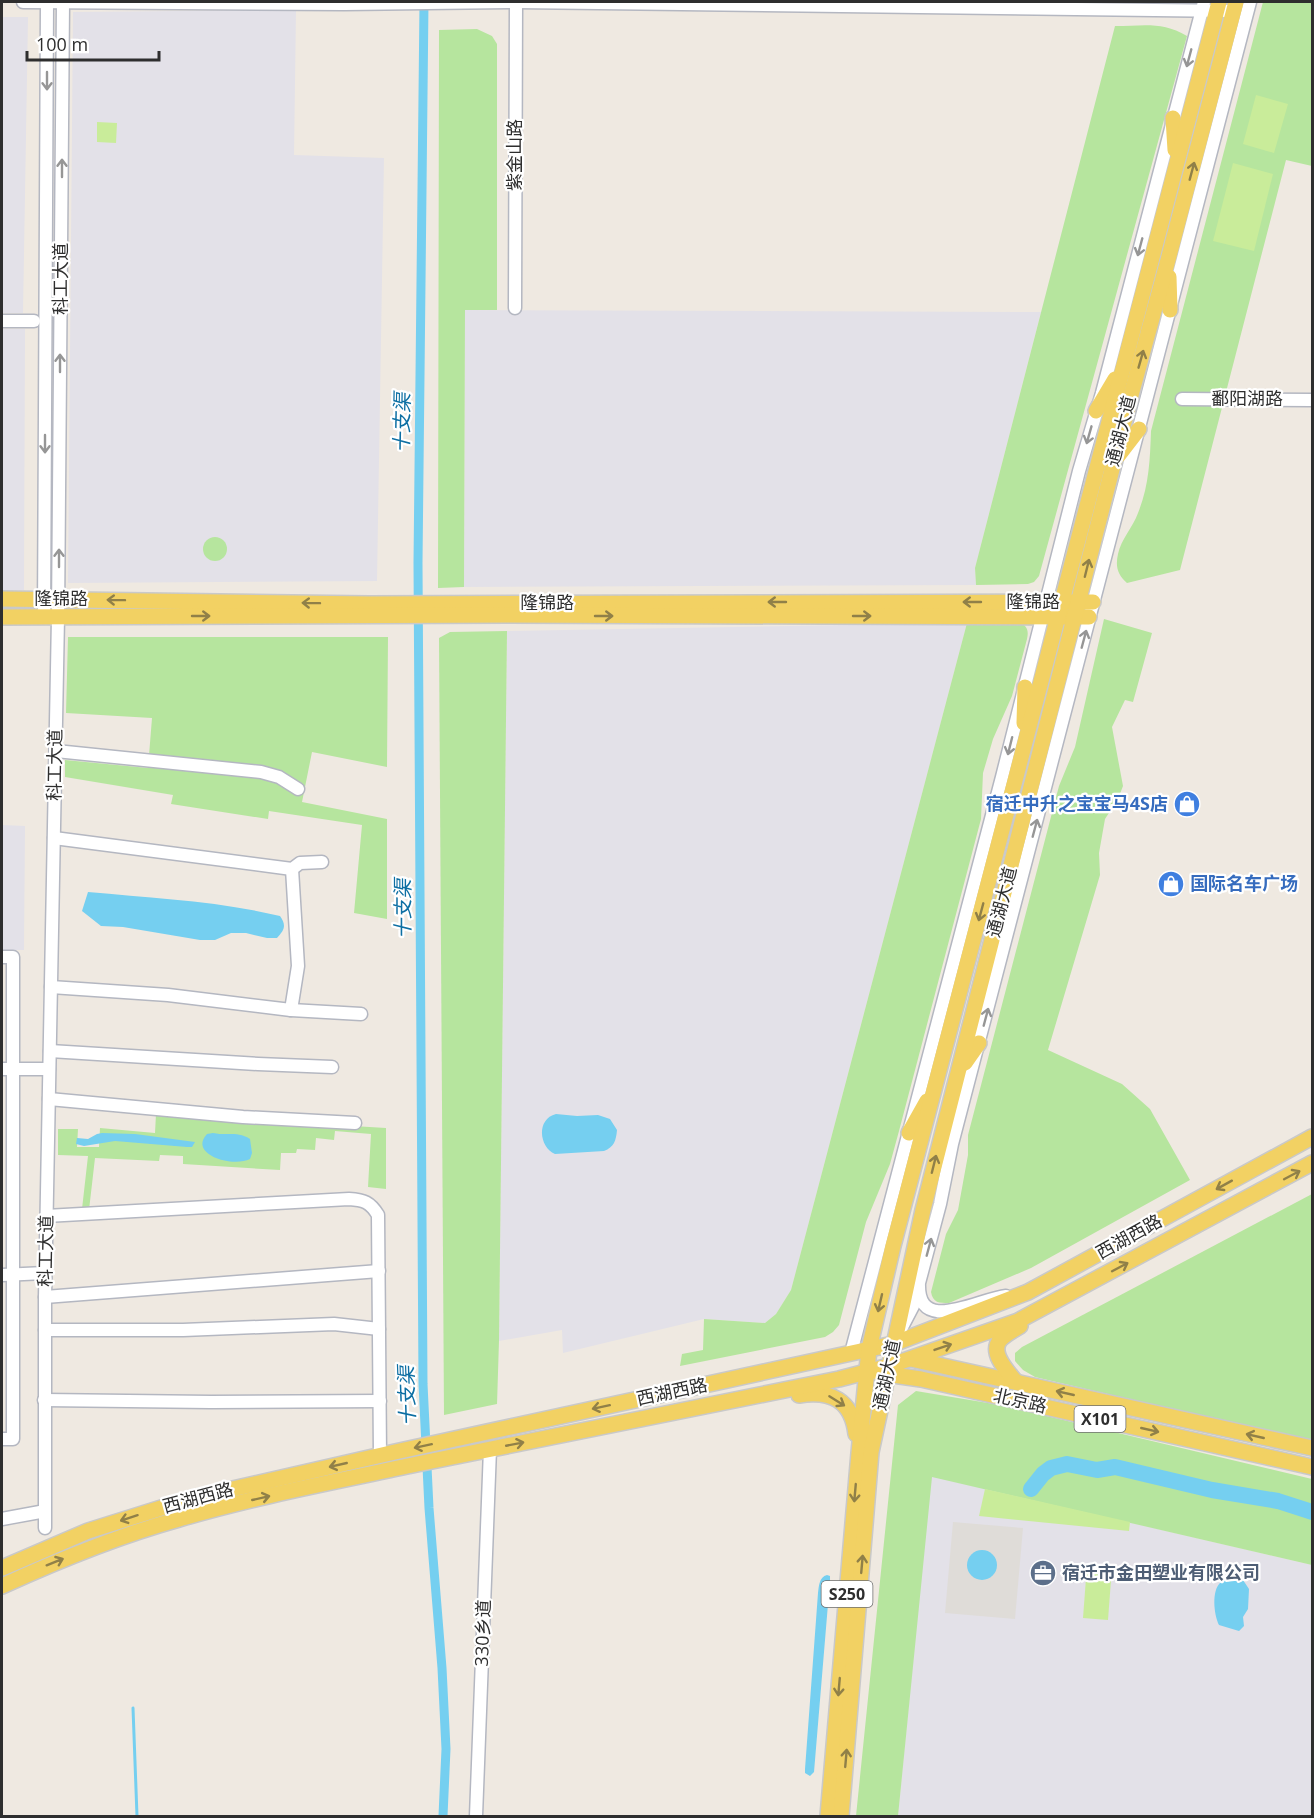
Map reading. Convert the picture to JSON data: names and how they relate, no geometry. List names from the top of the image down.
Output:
{
  "streets": {
    "main road": [
      "通湖大道",
      "隆锦路",
      "西湖西路",
      "北京路",
      "X101",
      "S250"
    ],
    "street": [
      "紫金山路",
      "科工大道",
      "鄱阳湖路",
      "330乡道"
    ]
  },
  "crossings": [
    ["科工大道", "隆锦路"],
    ["通湖大道", "隆锦路"],
    ["通湖大道", "西湖西路"],
    ["通湖大道", "北京路"],
    ["西湖西路", "北京路"],
    ["西湖西路", "330乡道"]
  ],
  "water": ["十支渠"],
  "places": {
    "shop": ["宿迁中升之宝宝马4S店", "国际名车广场"],
    "office": ["宿迁市金田塑业有限公司"]
  },
  "scale_bar": "100 m"
}
